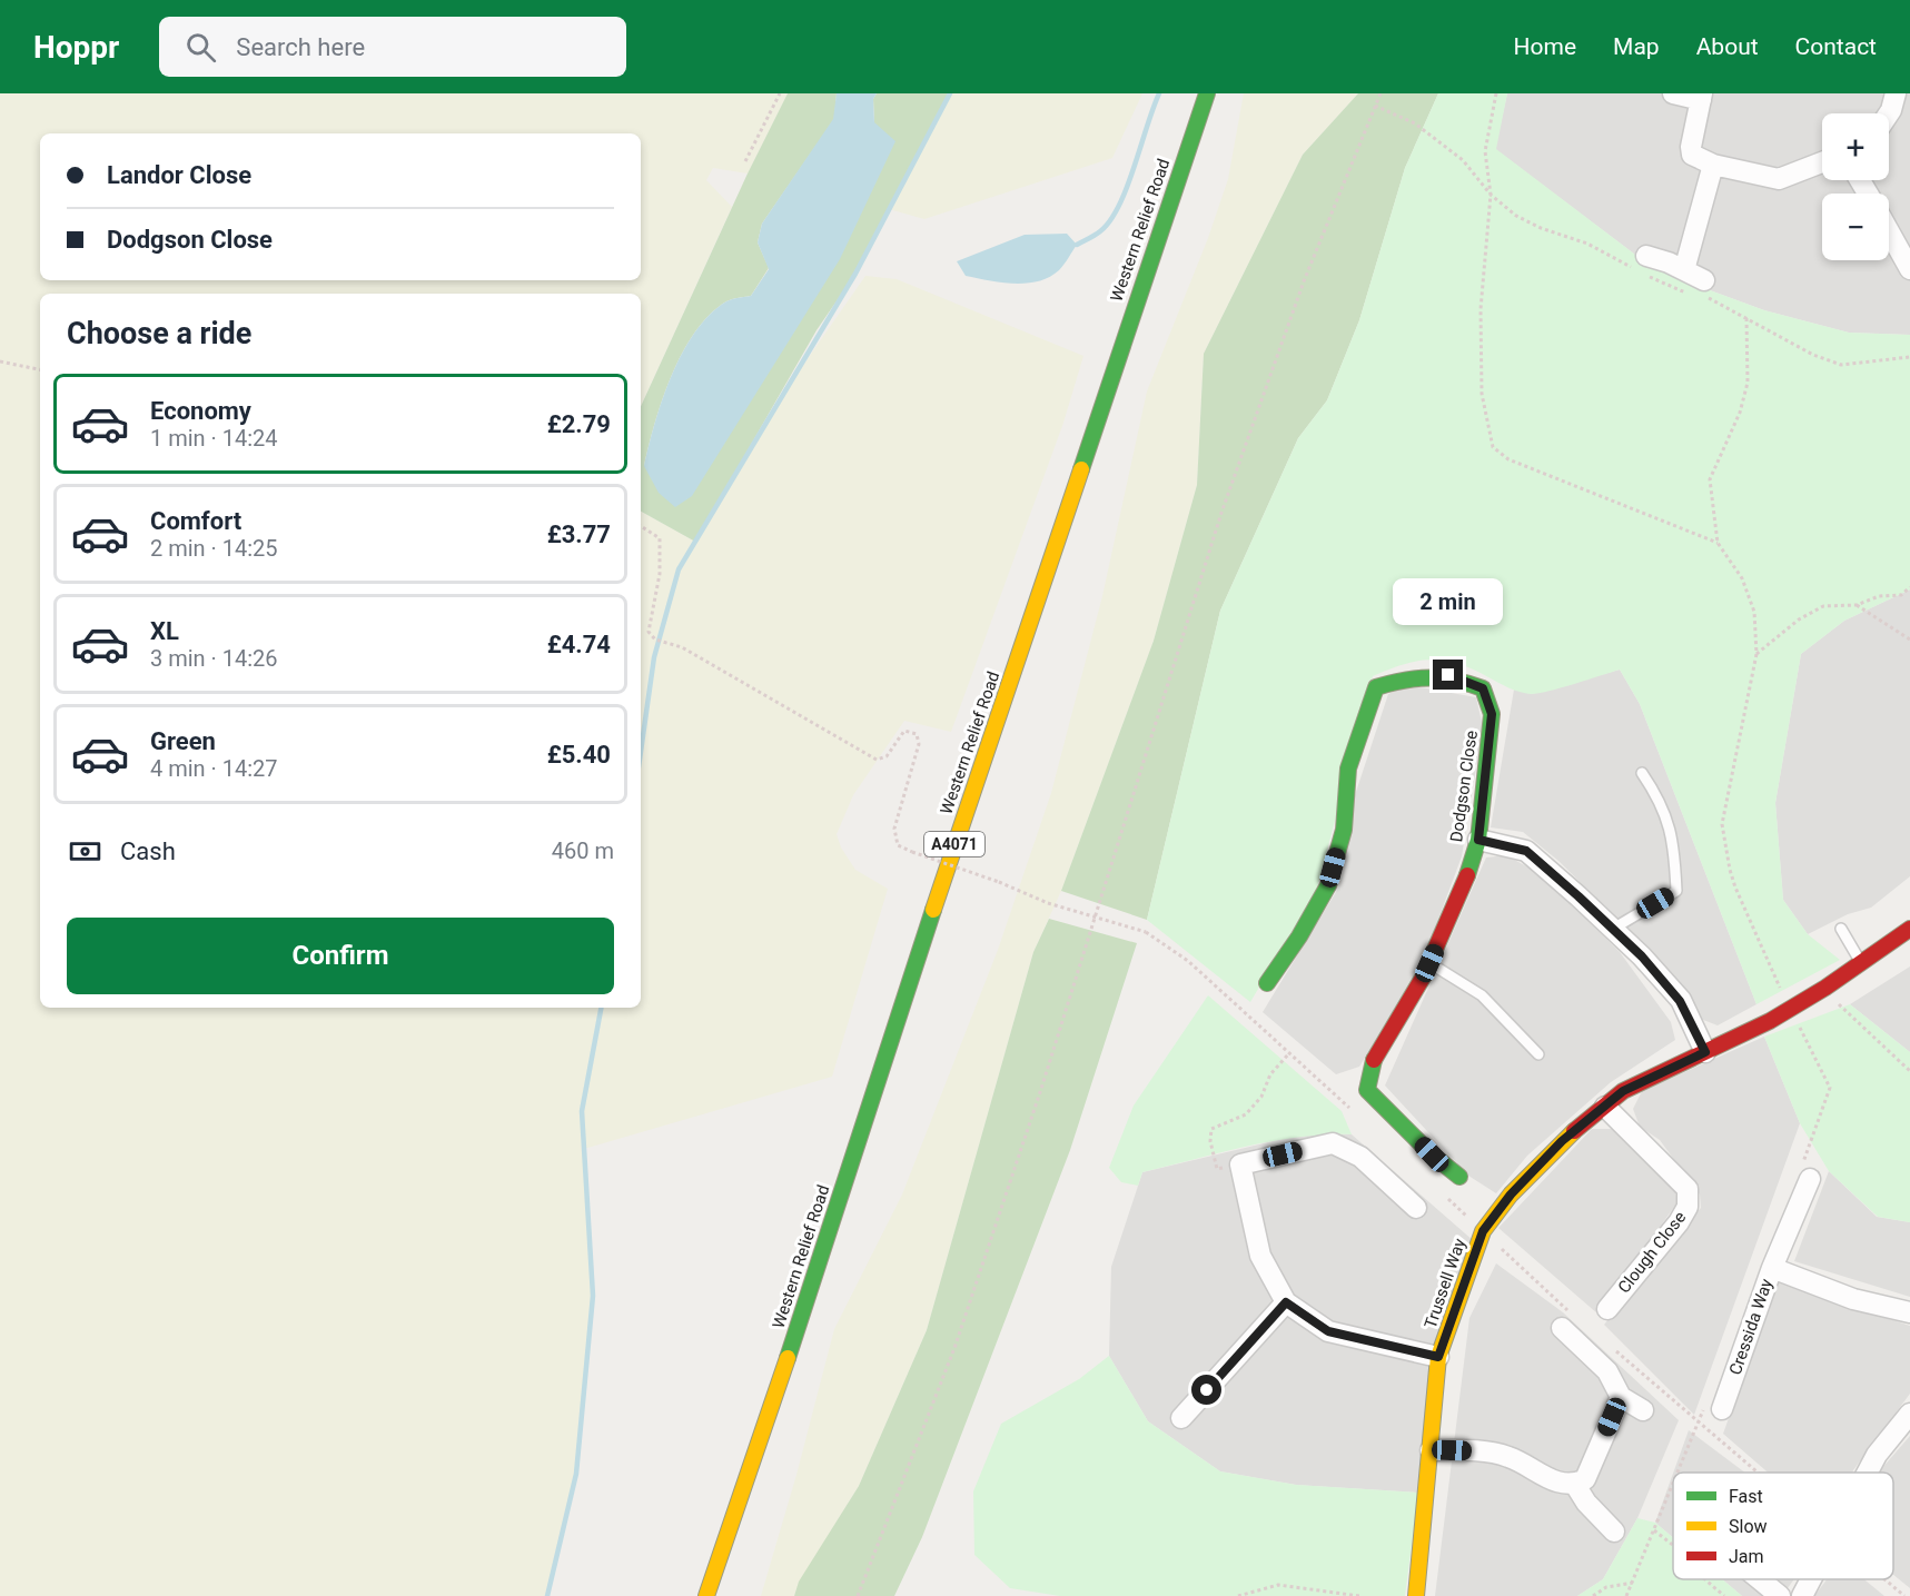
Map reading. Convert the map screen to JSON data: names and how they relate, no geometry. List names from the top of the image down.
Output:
{
  "streets": {
    "main road": [
      "Western Relief Road",
      "Dodgson Close",
      "A4071",
      "Trussell Way"
    ],
    "street": ["Clough Close", "Cressida Way"]
  },
  "crossings": [
    ["Clough Close", "Trussell Way"]
  ],
  "legend": ["Fast", "Slow", "Jam"],
  "page": {
    "header": "Hoppr",
    "search": "Search here",
    "nav": [
      "Home",
      "Map",
      "About",
      "Contact"
    ],
    "map_buttons": ["+", "−"],
    "banner": ["Landor Close", "Dodgson Close"],
    "heading": "Choose a ride",
    "list": [
      {
        "name": "Economy",
        "note": "1 min · 14:24",
        "value": "£2.79"
      },
      {
        "name": "Comfort",
        "note": "2 min · 14:25",
        "value": "£3.77"
      },
      {
        "name": "XL",
        "note": "3 min · 14:26",
        "value": "£4.74"
      },
      {
        "name": "Green",
        "note": "4 min · 14:27",
        "value": "£5.40"
      }
    ],
    "bubble": "2 min",
    "pay": ["Cash", "460 m"],
    "buttons": "Confirm"
  }
}
